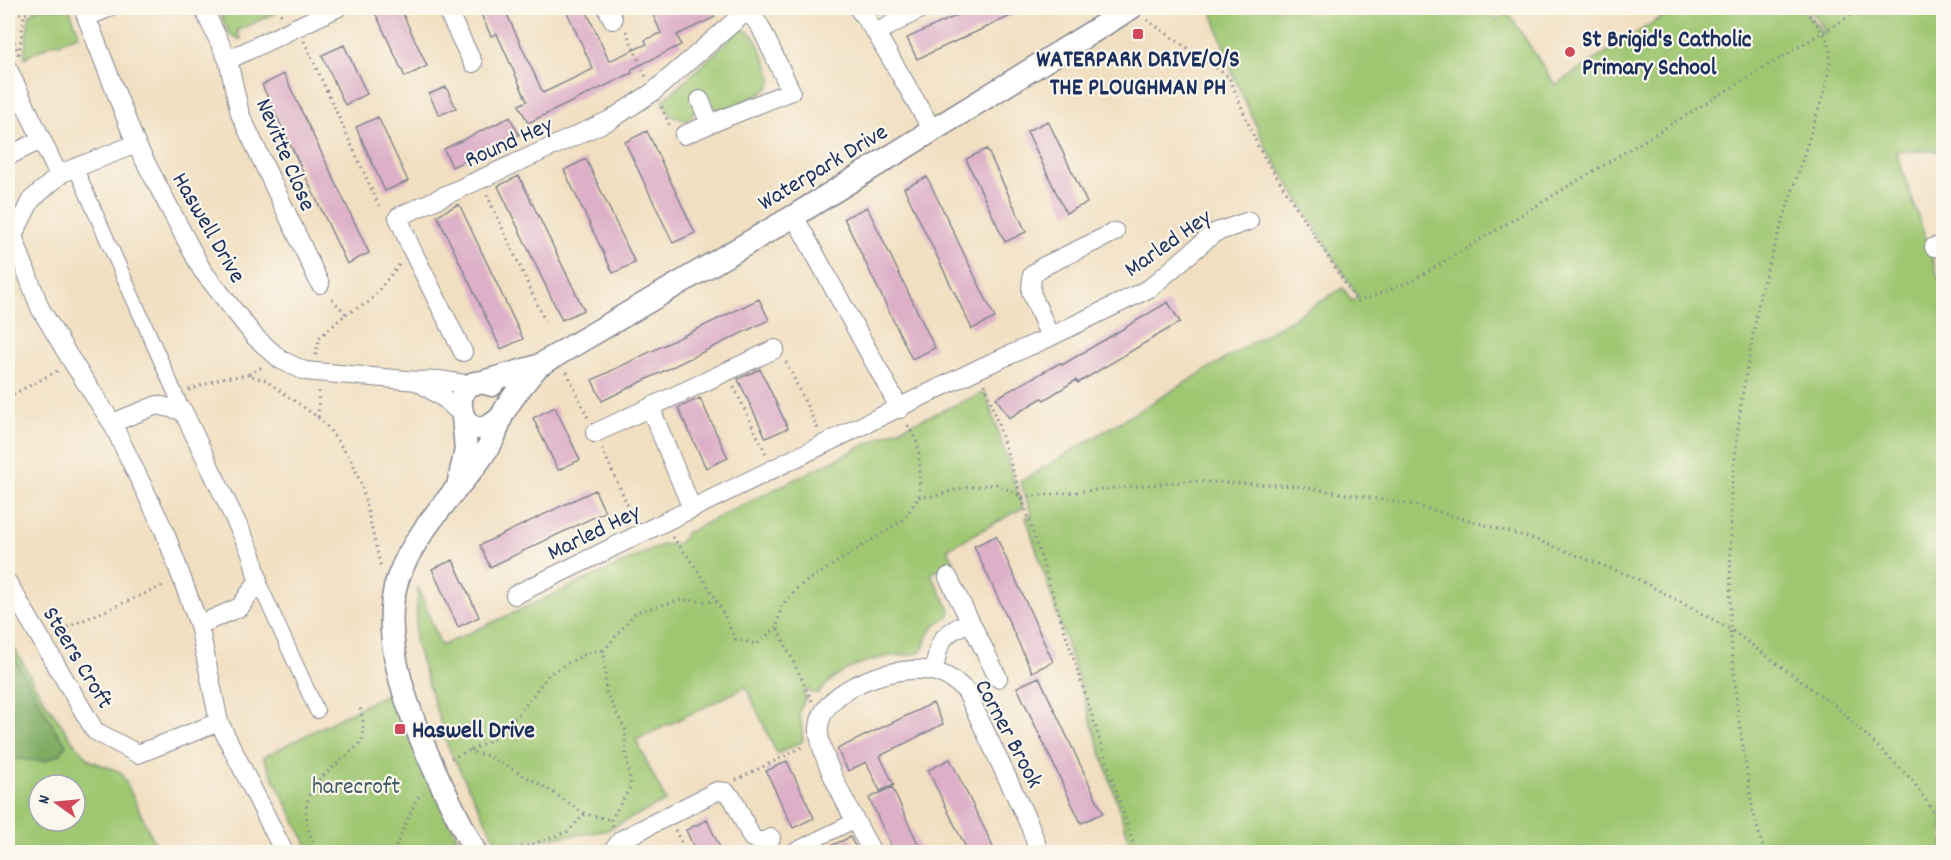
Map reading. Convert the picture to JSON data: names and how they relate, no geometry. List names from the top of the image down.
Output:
{
  "streets": {
    "street": [
      "Round Hey",
      "Nevitte Close",
      "Waterpark Drive",
      "Haswell Drive",
      "Marled Hey",
      "Steers Croft",
      "Corner Brook"
    ]
  },
  "crossings": [
    ["Waterpark Drive", "Haswell Drive"]
  ],
  "parks": ["harecroft"],
  "places": {
    "transit": ["WATERPARK DRIVE/O/S THE PLOUGHMAN PH", "Haswell Drive"],
    "other": ["St Brigid's Catholic Primary School"]
  },
  "north": "left"
}
